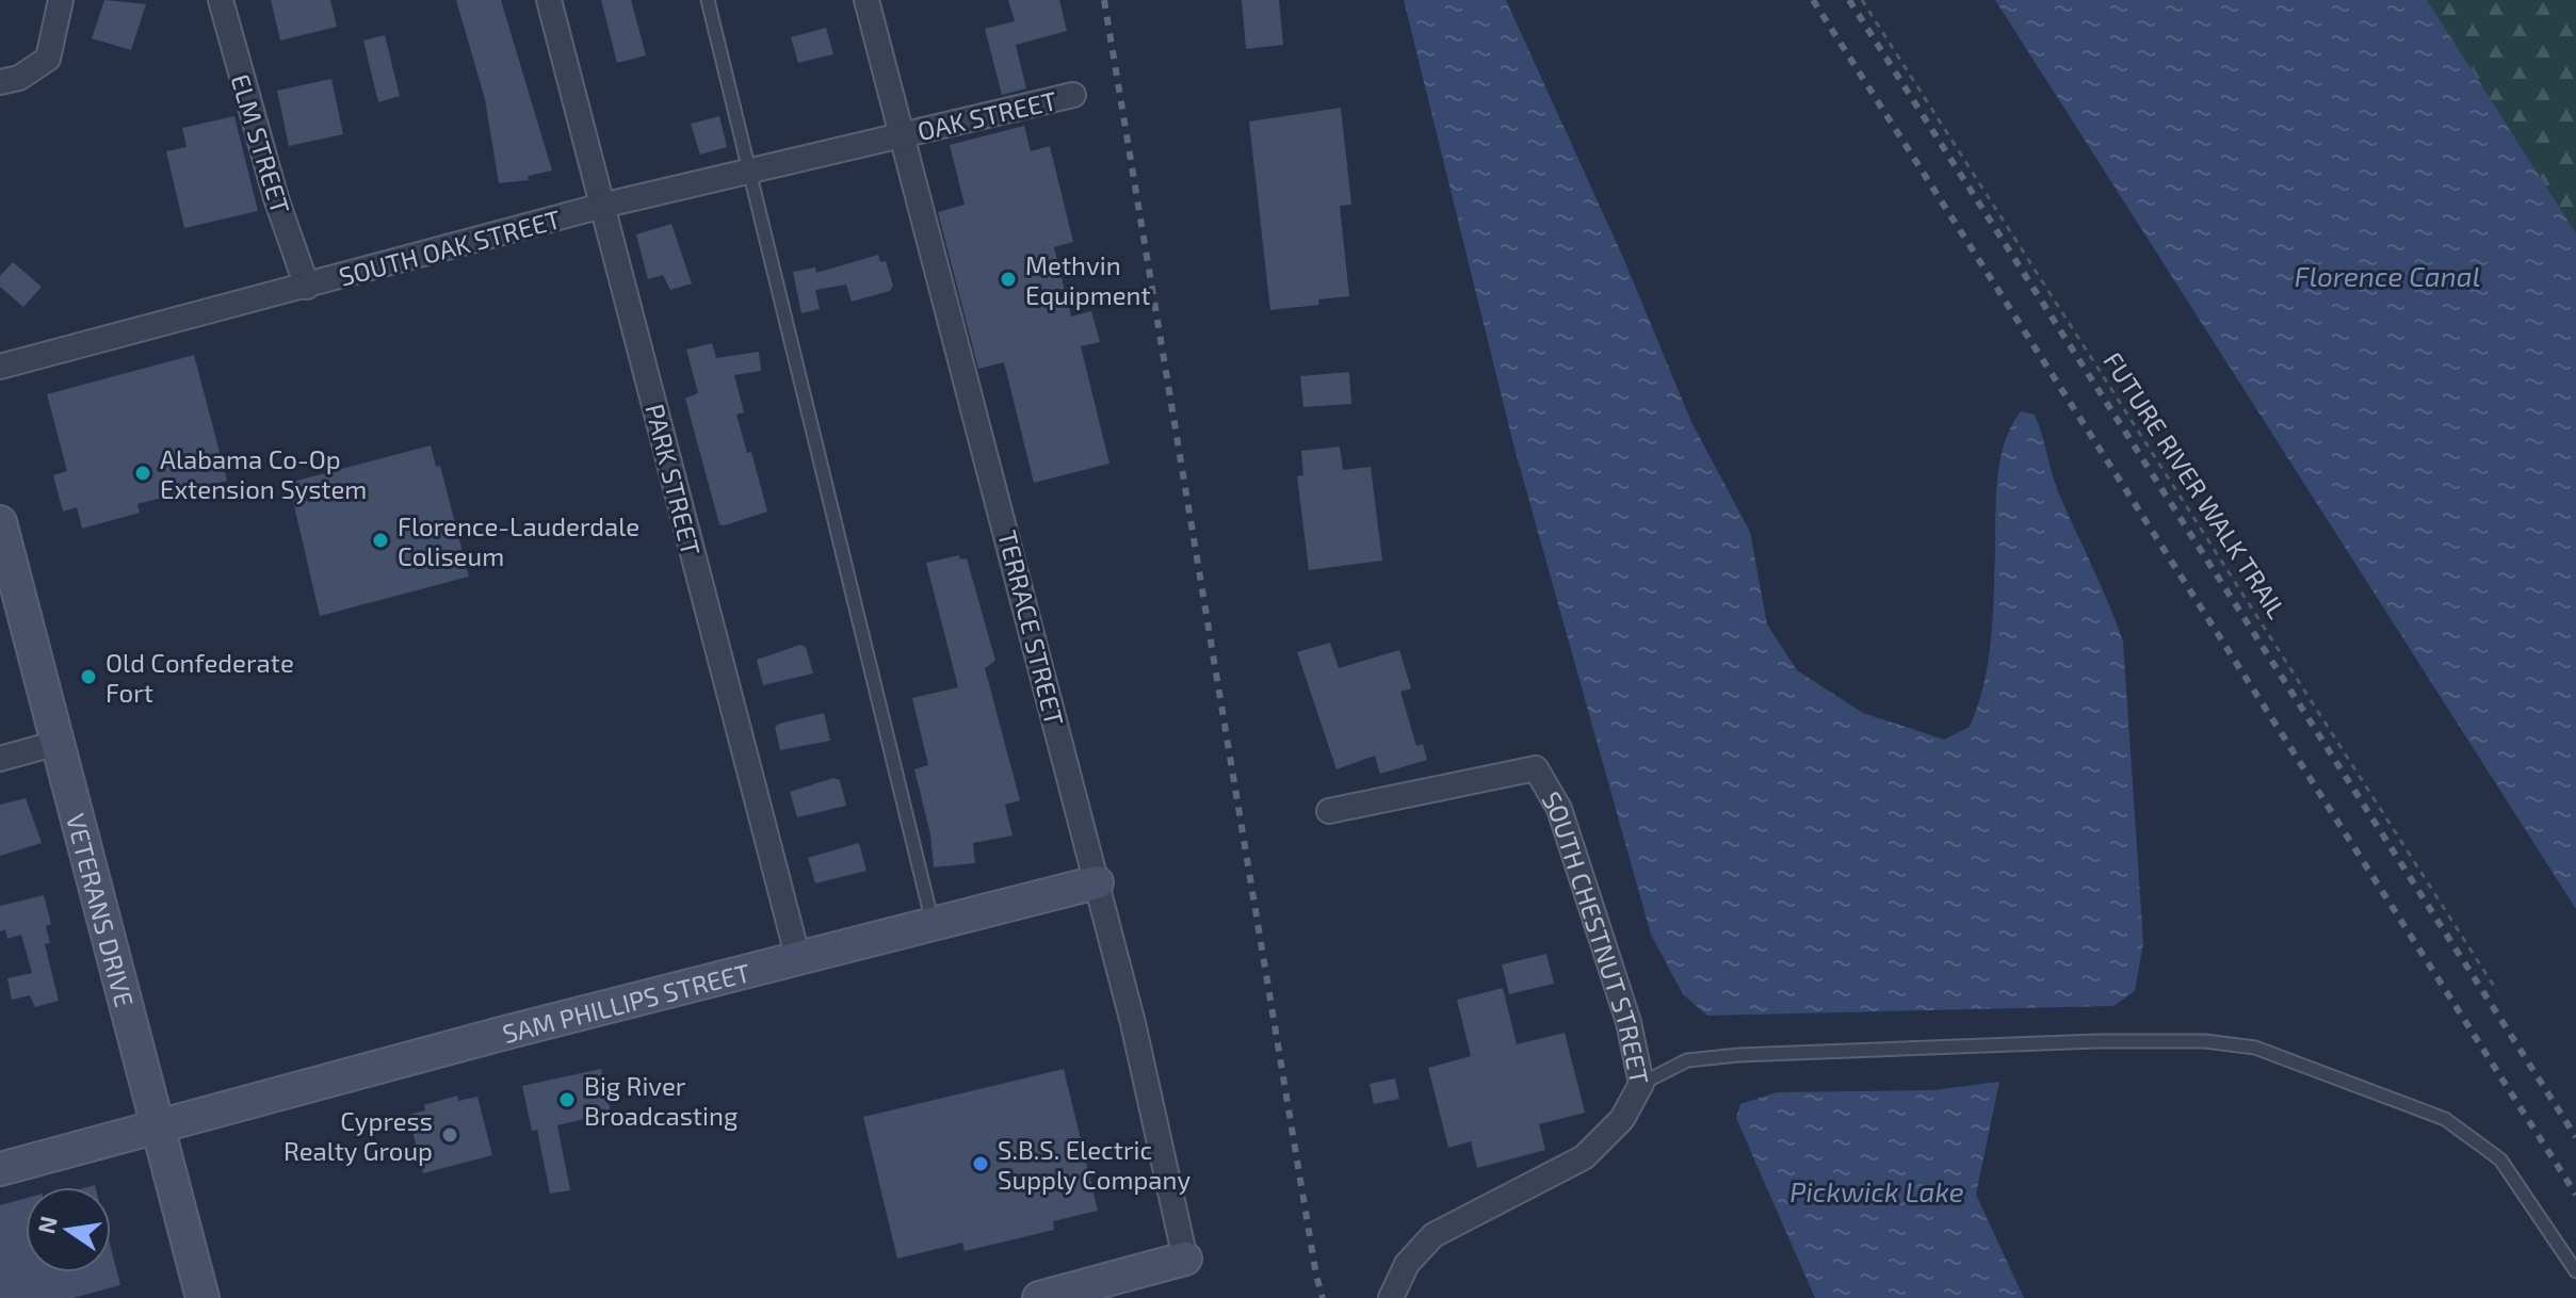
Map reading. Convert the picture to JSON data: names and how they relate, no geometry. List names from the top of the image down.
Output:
{
  "streets": {
    "street": [
      "OAK STREET",
      "ELM STREET",
      "SOUTH OAK STREET",
      "PARK STREET",
      "TERRACE STREET",
      "VETERANS DRIVE",
      "SOUTH CHESTNUT STREET",
      "SAM PHILLIPS STREET"
    ],
    "path": ["FUTURE RIVER WALK TRAIL"]
  },
  "crossings": [
    ["OAK STREET", "SOUTH OAK STREET"],
    ["OAK STREET", "TERRACE STREET"],
    ["ELM STREET", "SOUTH OAK STREET"],
    ["SOUTH OAK STREET", "PARK STREET"],
    ["SOUTH OAK STREET", "TERRACE STREET"],
    ["PARK STREET", "SAM PHILLIPS STREET"],
    ["TERRACE STREET", "SAM PHILLIPS STREET"],
    ["VETERANS DRIVE", "SAM PHILLIPS STREET"]
  ],
  "water": ["Florence Canal", "Pickwick Lake"],
  "places": [
    "Methvin Equipment",
    "Alabama Co-Op Extension System",
    "Florence-Lauderdale Coliseum",
    "Old Confederate Fort",
    "Big River Broadcasting",
    "Cypress Realty Group",
    "S.B.S. Electric Supply Company"
  ],
  "north": "left"
}
